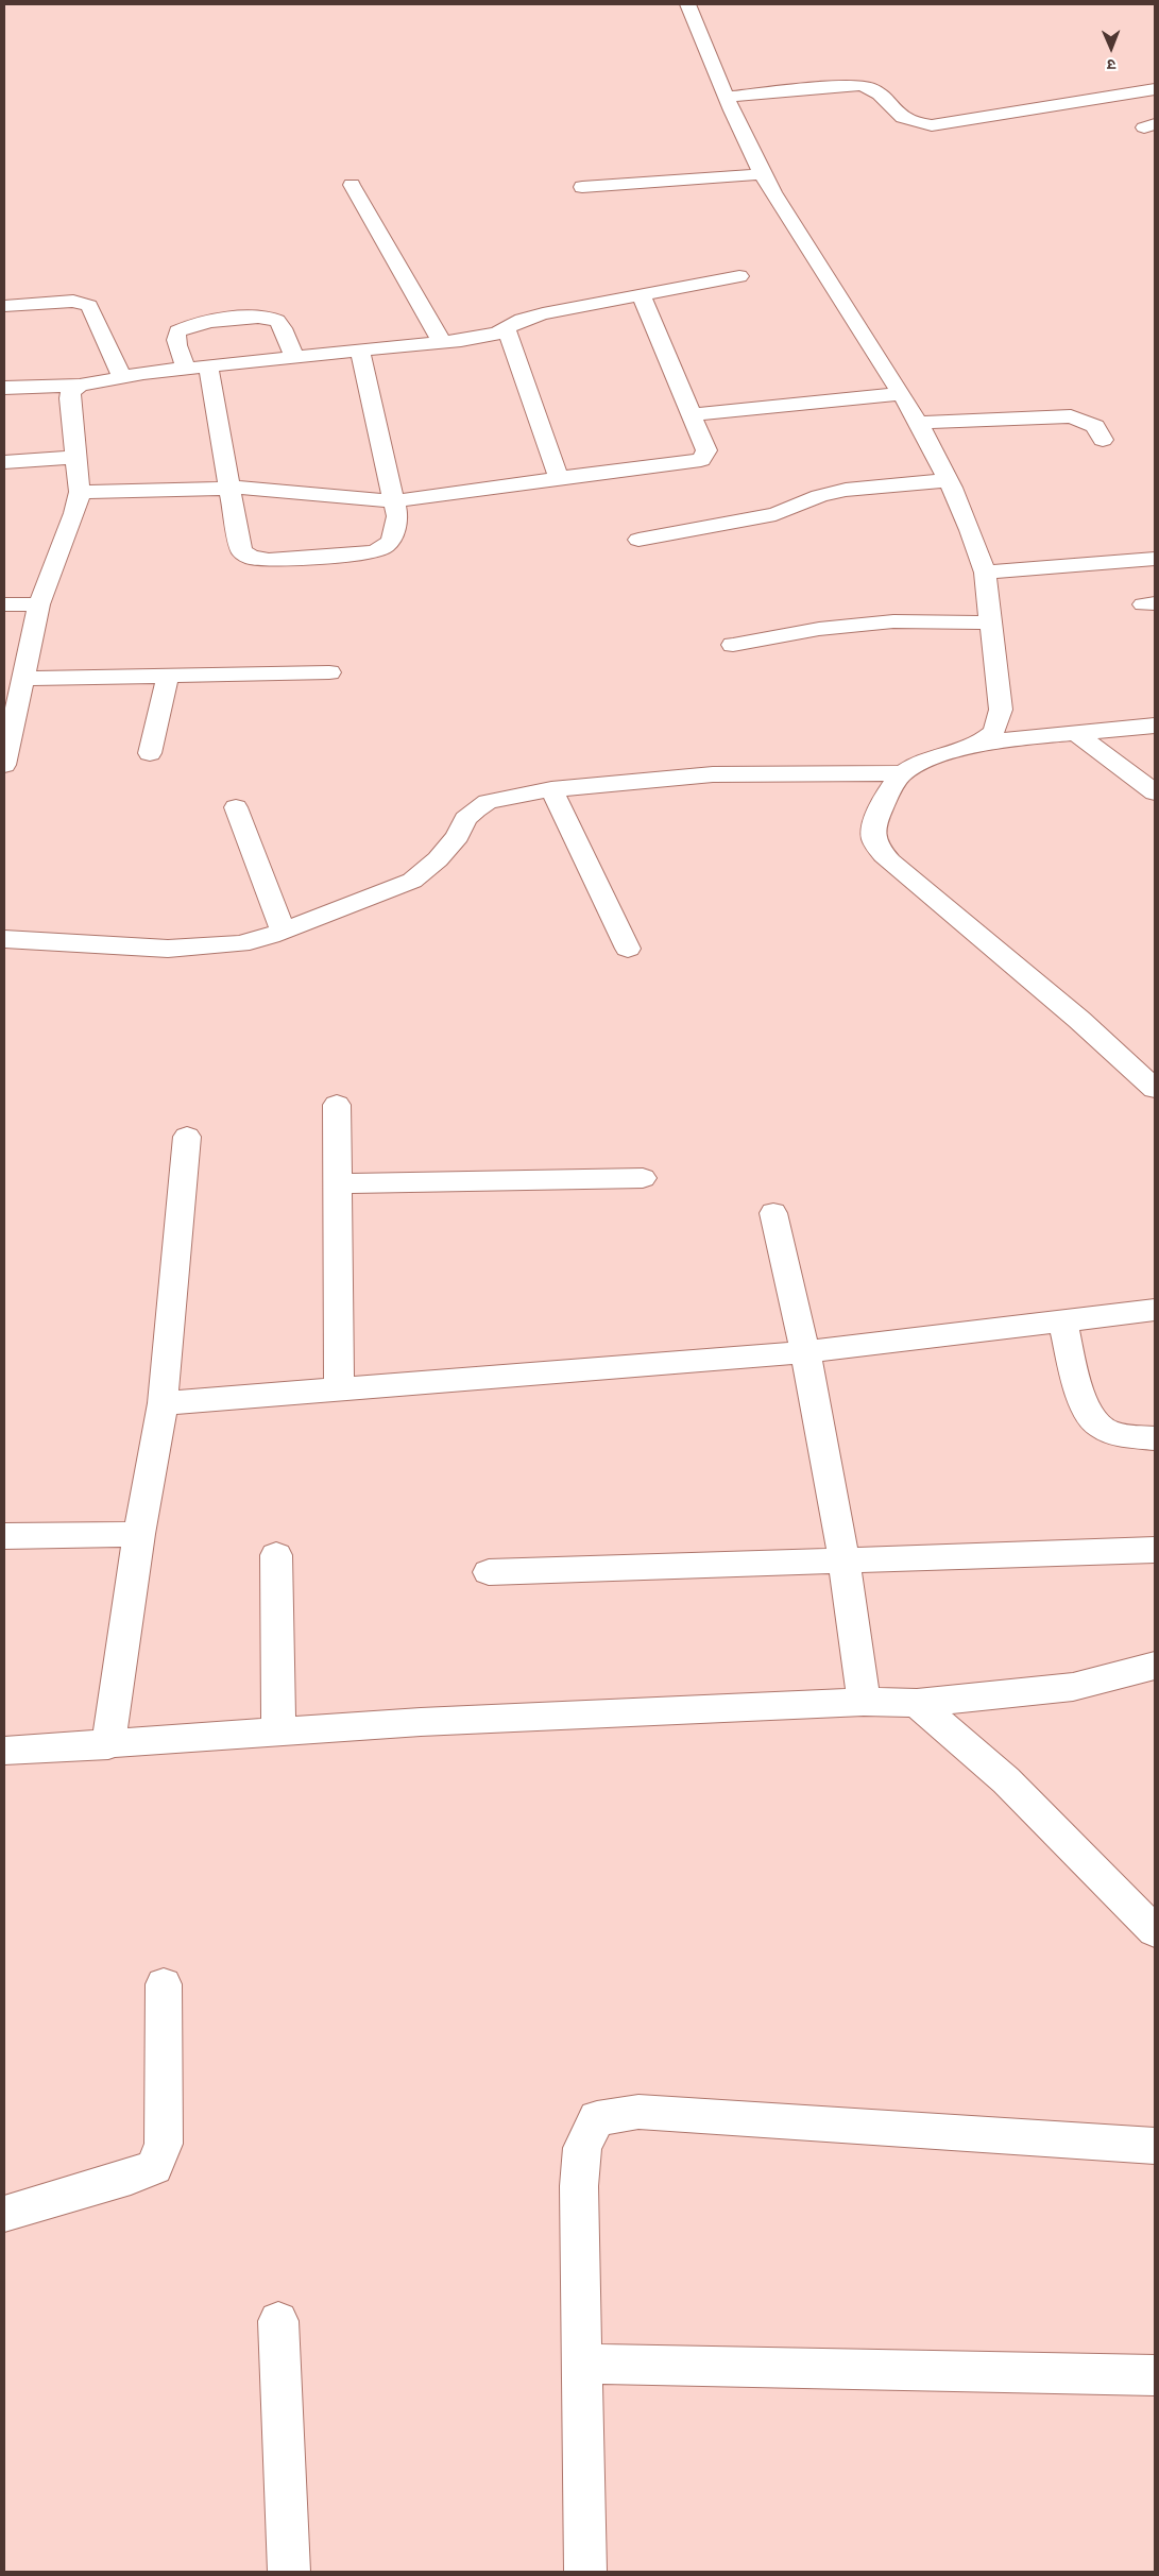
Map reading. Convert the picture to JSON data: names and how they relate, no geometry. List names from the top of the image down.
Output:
{
  "north": "bottom"
}
